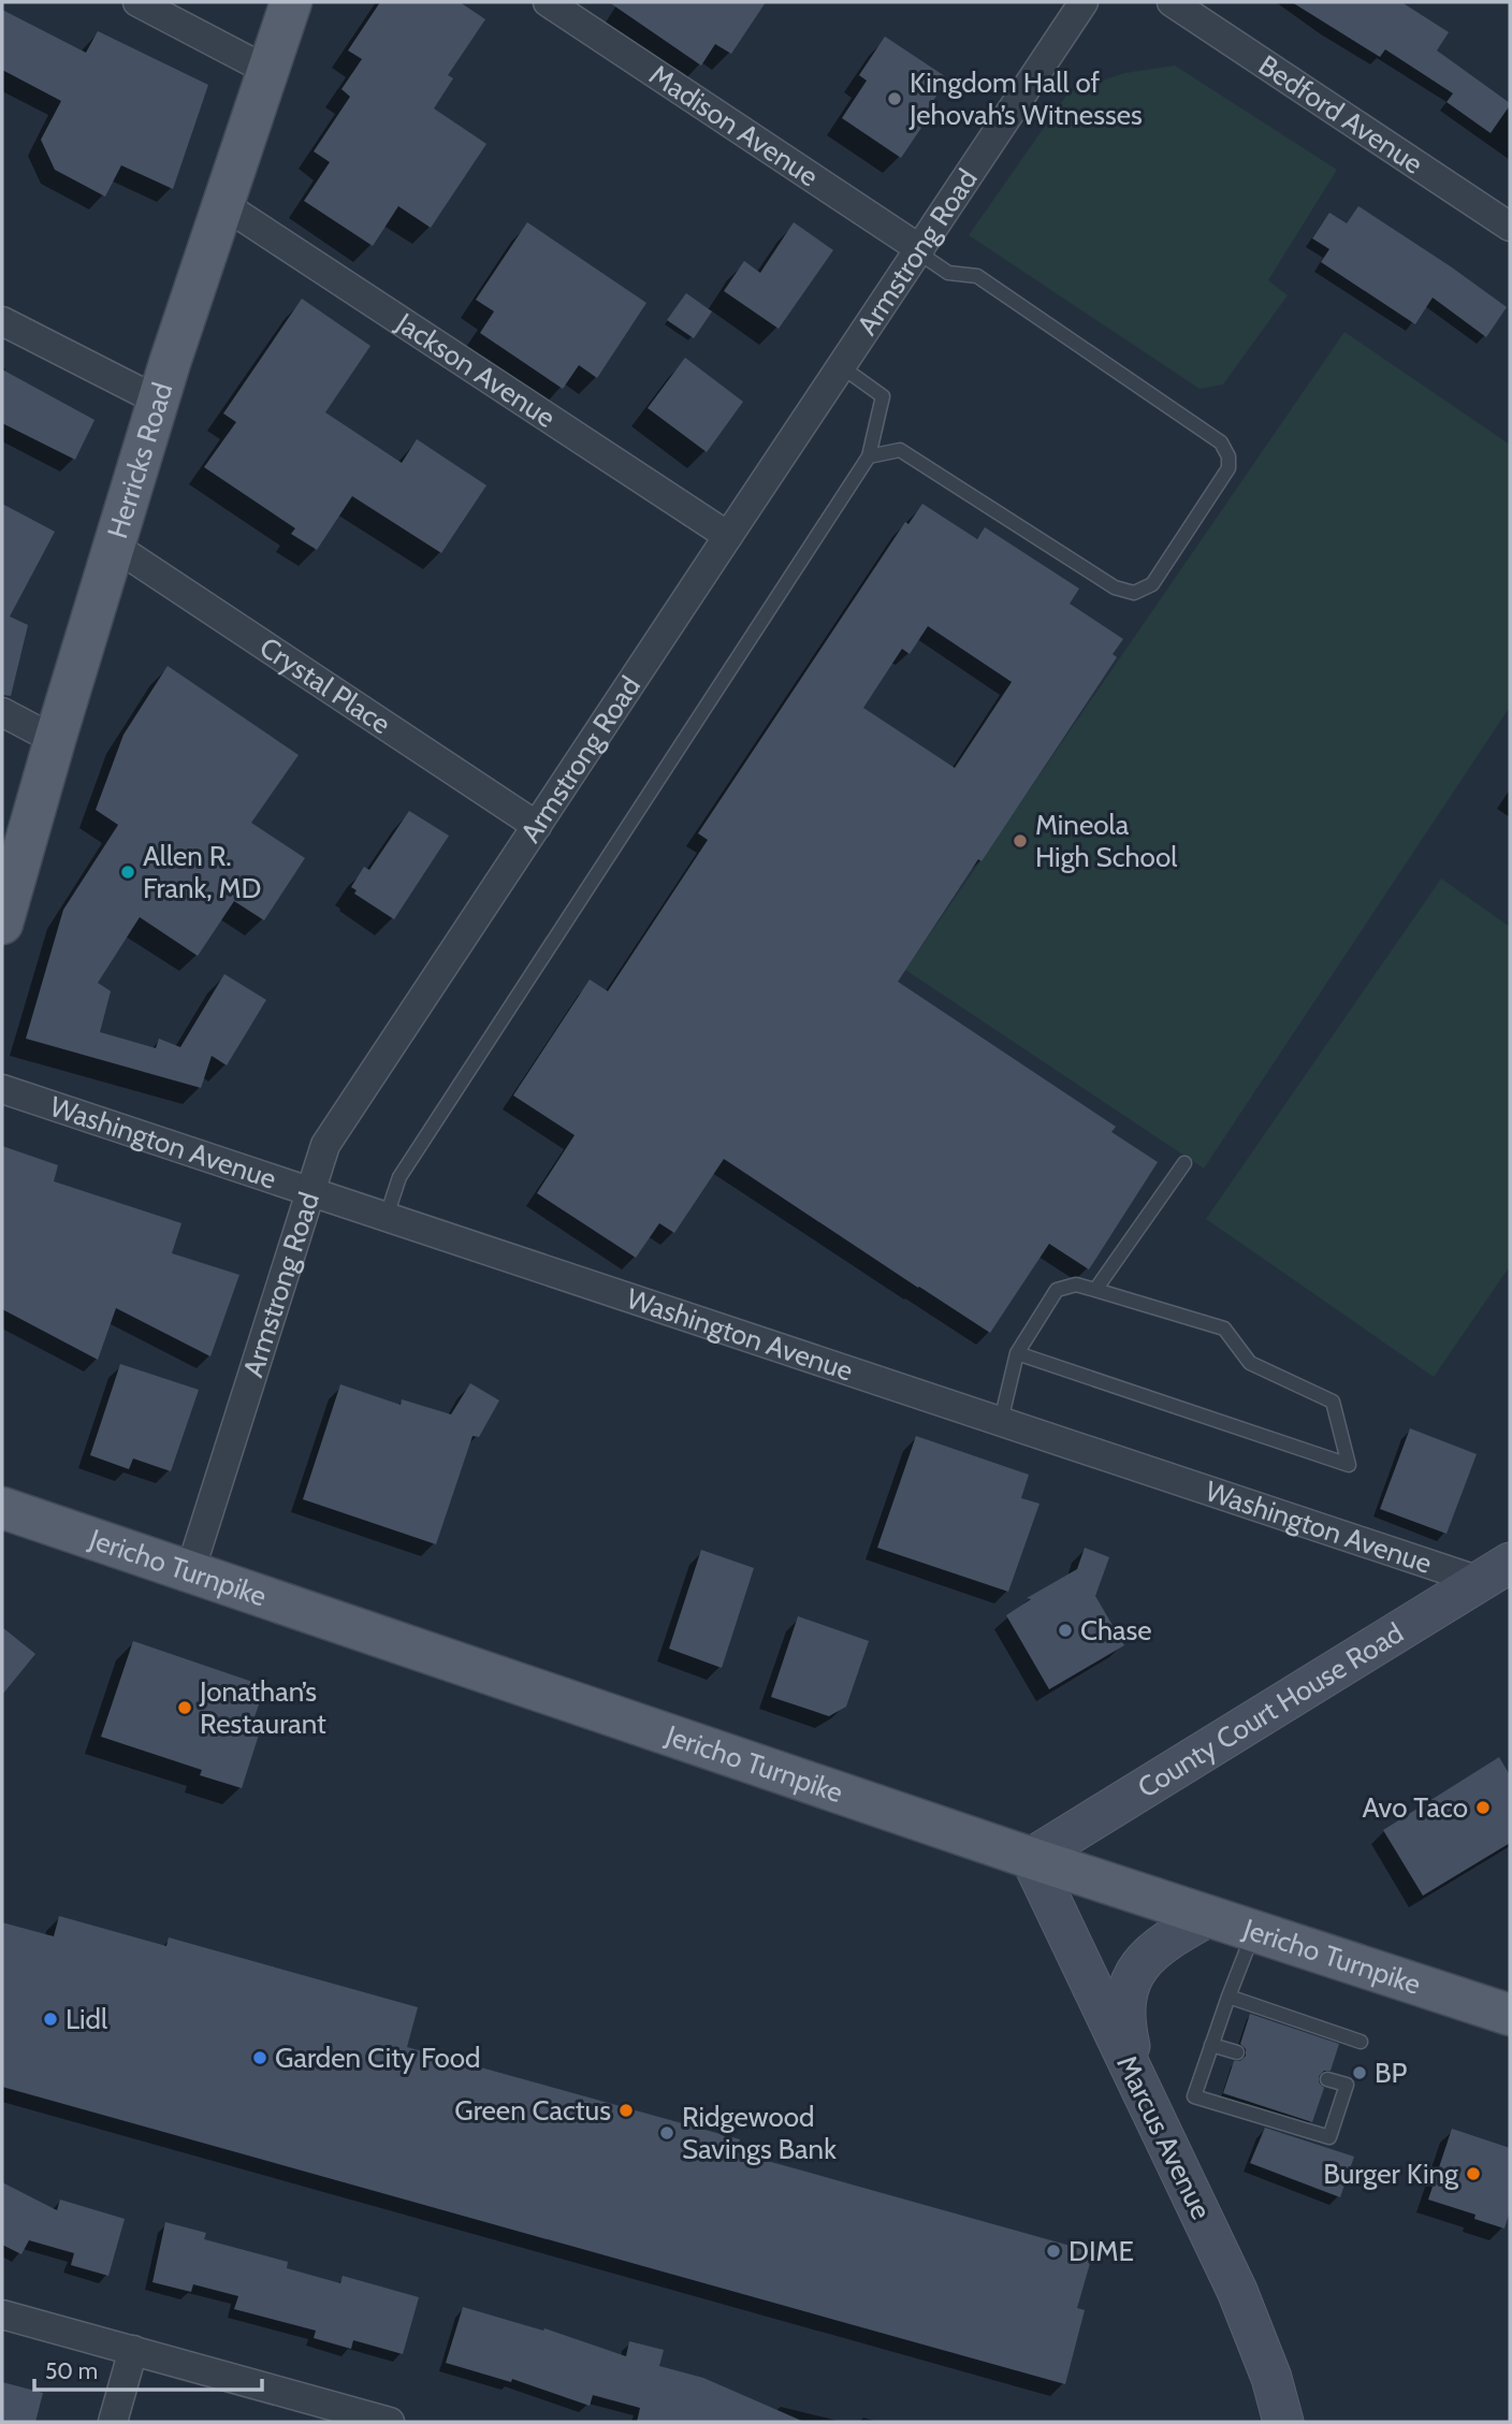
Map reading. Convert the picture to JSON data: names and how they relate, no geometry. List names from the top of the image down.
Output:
{
  "streets": {
    "main road": [
      "Herricks Road",
      "Jericho Turnpike",
      "County Court House Road",
      "Marcus Avenue"
    ],
    "street": [
      "Bedford Avenue",
      "Madison Avenue",
      "Armstrong Road",
      "Jackson Avenue",
      "Crystal Place",
      "Washington Avenue"
    ]
  },
  "crossings": [
    ["Madison Avenue", "Armstrong Road"],
    ["Armstrong Road", "Jackson Avenue"],
    ["Armstrong Road", "Crystal Place"],
    ["Armstrong Road", "Washington Avenue"],
    ["Armstrong Road", "Jericho Turnpike"],
    ["Jackson Avenue", "Herricks Road"],
    ["Herricks Road", "Crystal Place"],
    ["Washington Avenue", "County Court House Road"],
    ["Jericho Turnpike", "County Court House Road"],
    ["Jericho Turnpike", "Marcus Avenue"],
    ["County Court House Road", "Marcus Avenue"]
  ],
  "places": [
    "Kingdom Hall of Jehovah’s Witnesses",
    "Mineola High School",
    "Allen R. Frank, MD",
    "Chase",
    "Jonathan’s Restaurant",
    "Avo Taco",
    "Lidl",
    "Garden City Food",
    "BP",
    "Green Cactus",
    "Ridgewood Savings Bank",
    "Burger King",
    "DIME"
  ],
  "scale_bar": "50 m"
}
